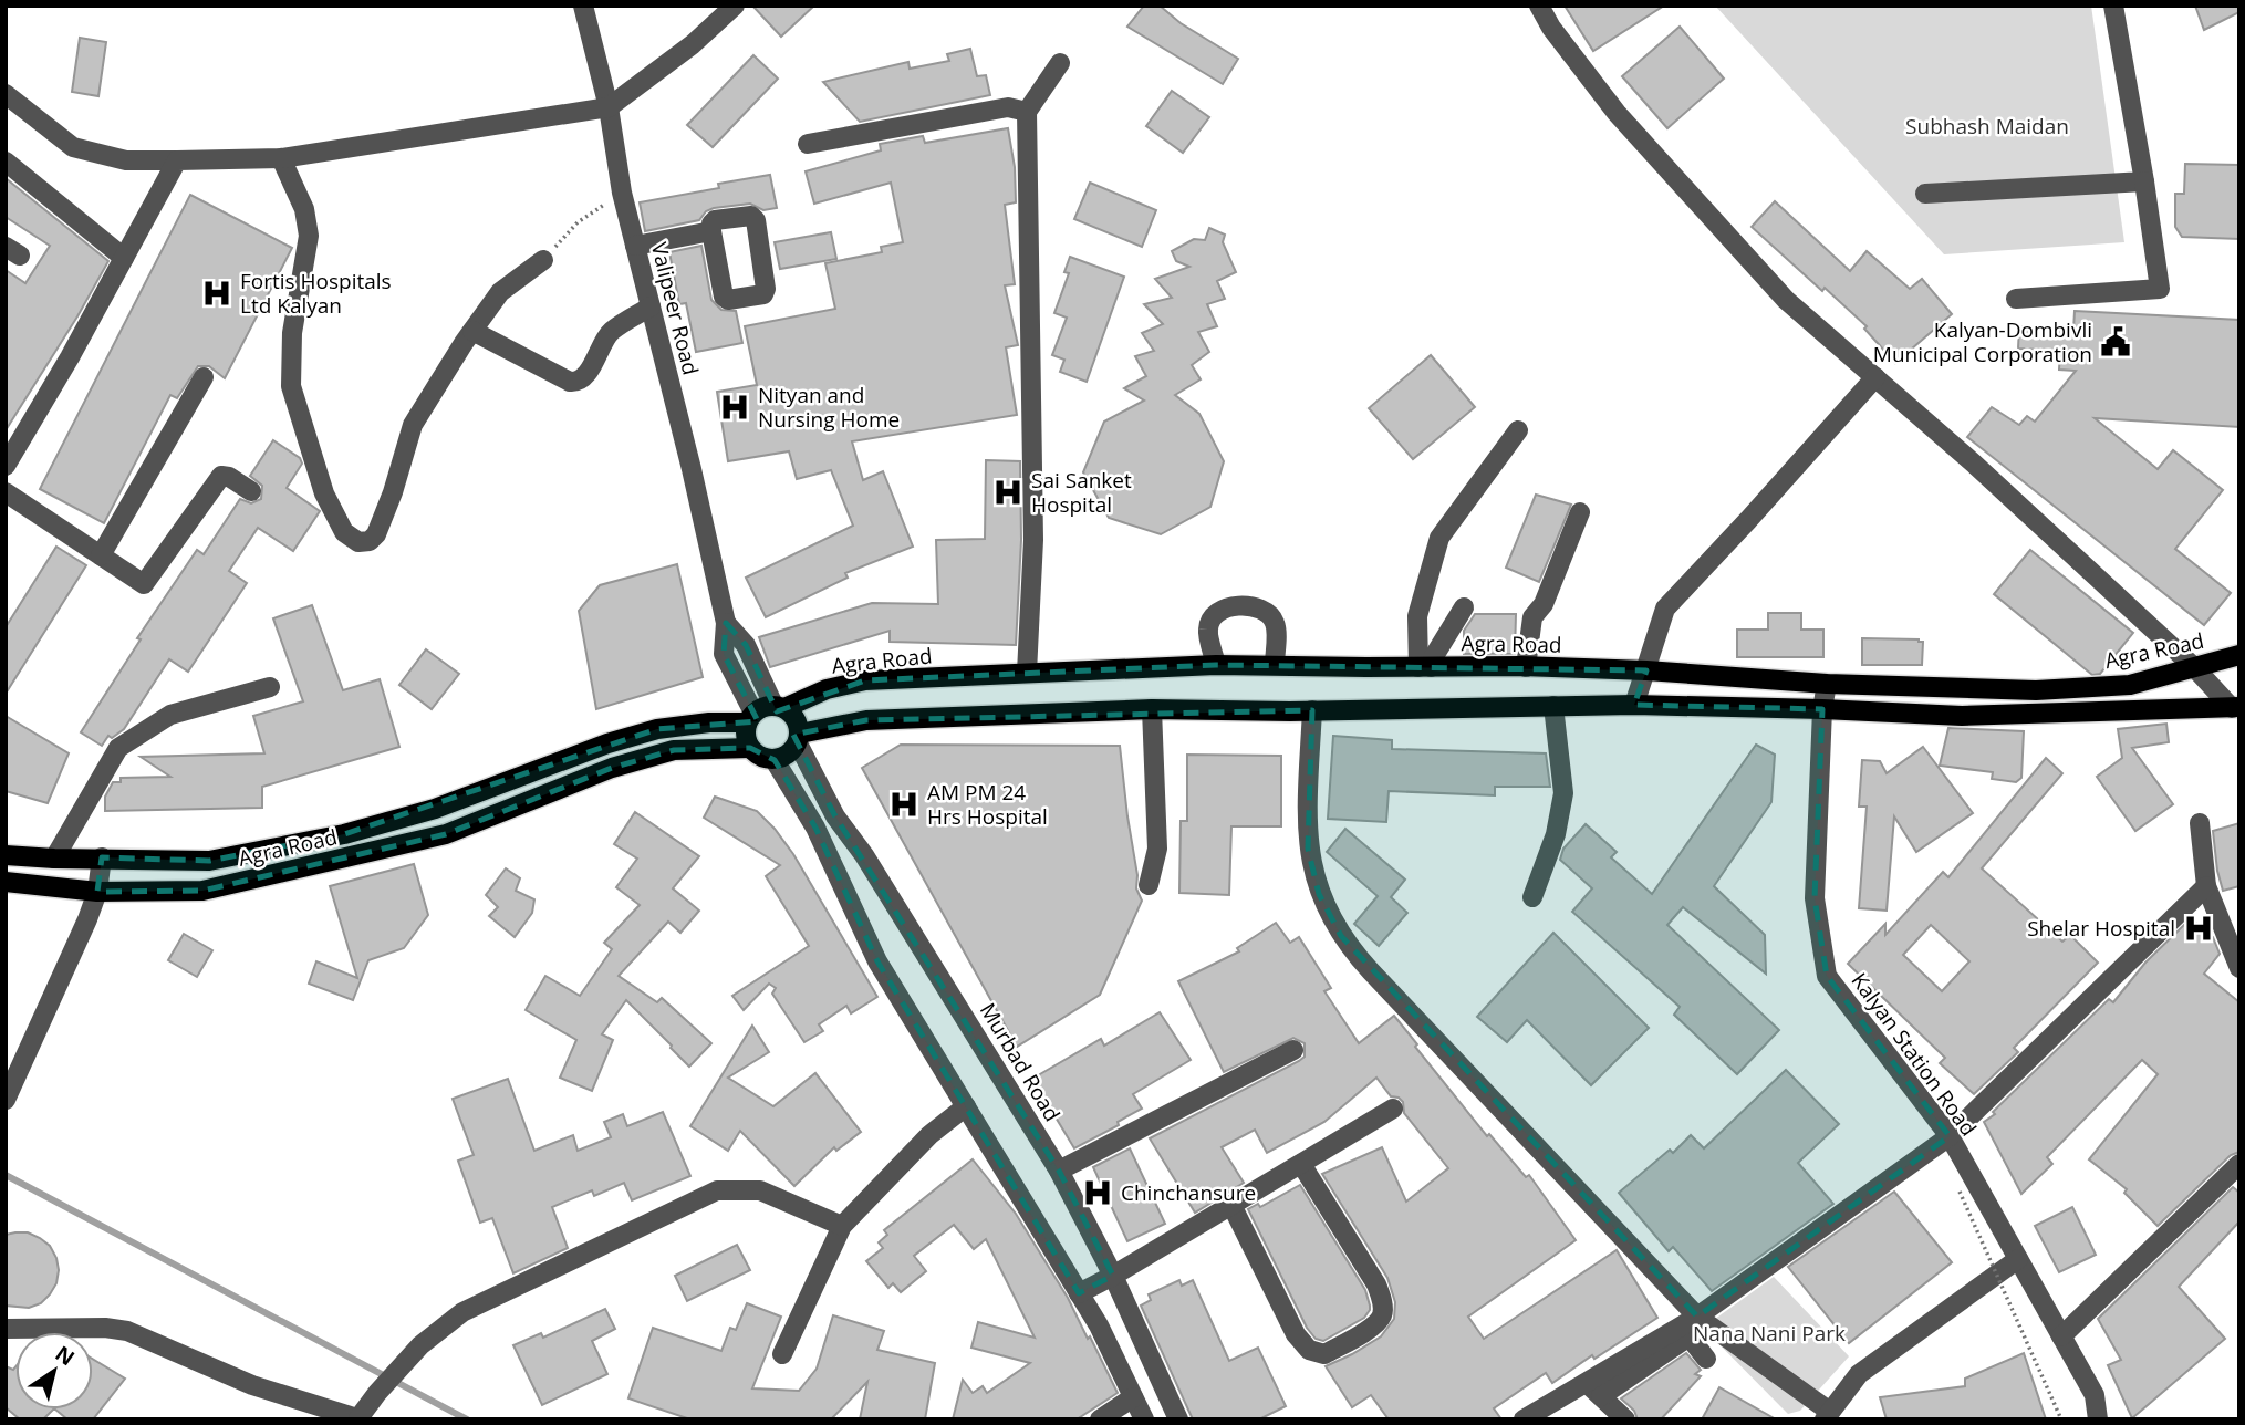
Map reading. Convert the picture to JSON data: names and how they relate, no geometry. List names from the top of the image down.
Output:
{
  "streets": {
    "main road": ["Agra Road"],
    "street": ["Valipeer Road", "Kalyan Station Road", "Murbad Road"]
  },
  "crossings": [
    ["Valipeer Road", "Agra Road"],
    ["Valipeer Road", "Murbad Road"],
    ["Agra Road", "Kalyan Station Road"],
    ["Agra Road", "Murbad Road"]
  ],
  "parks": ["Subhash Maidan", "Nana Nani Park"],
  "places": {
    "hospital": [
      "Fortis Hospitals Ltd Kalyan",
      "Nityan and Nursing Home",
      "Sai Sanket Hospital",
      "AM PM 24 Hrs Hospital",
      "Shelar Hospital",
      "Chinchansure"
    ],
    "public building": ["Kalyan-Dombivli Municipal Corporation"]
  },
  "north": "top right"
}
